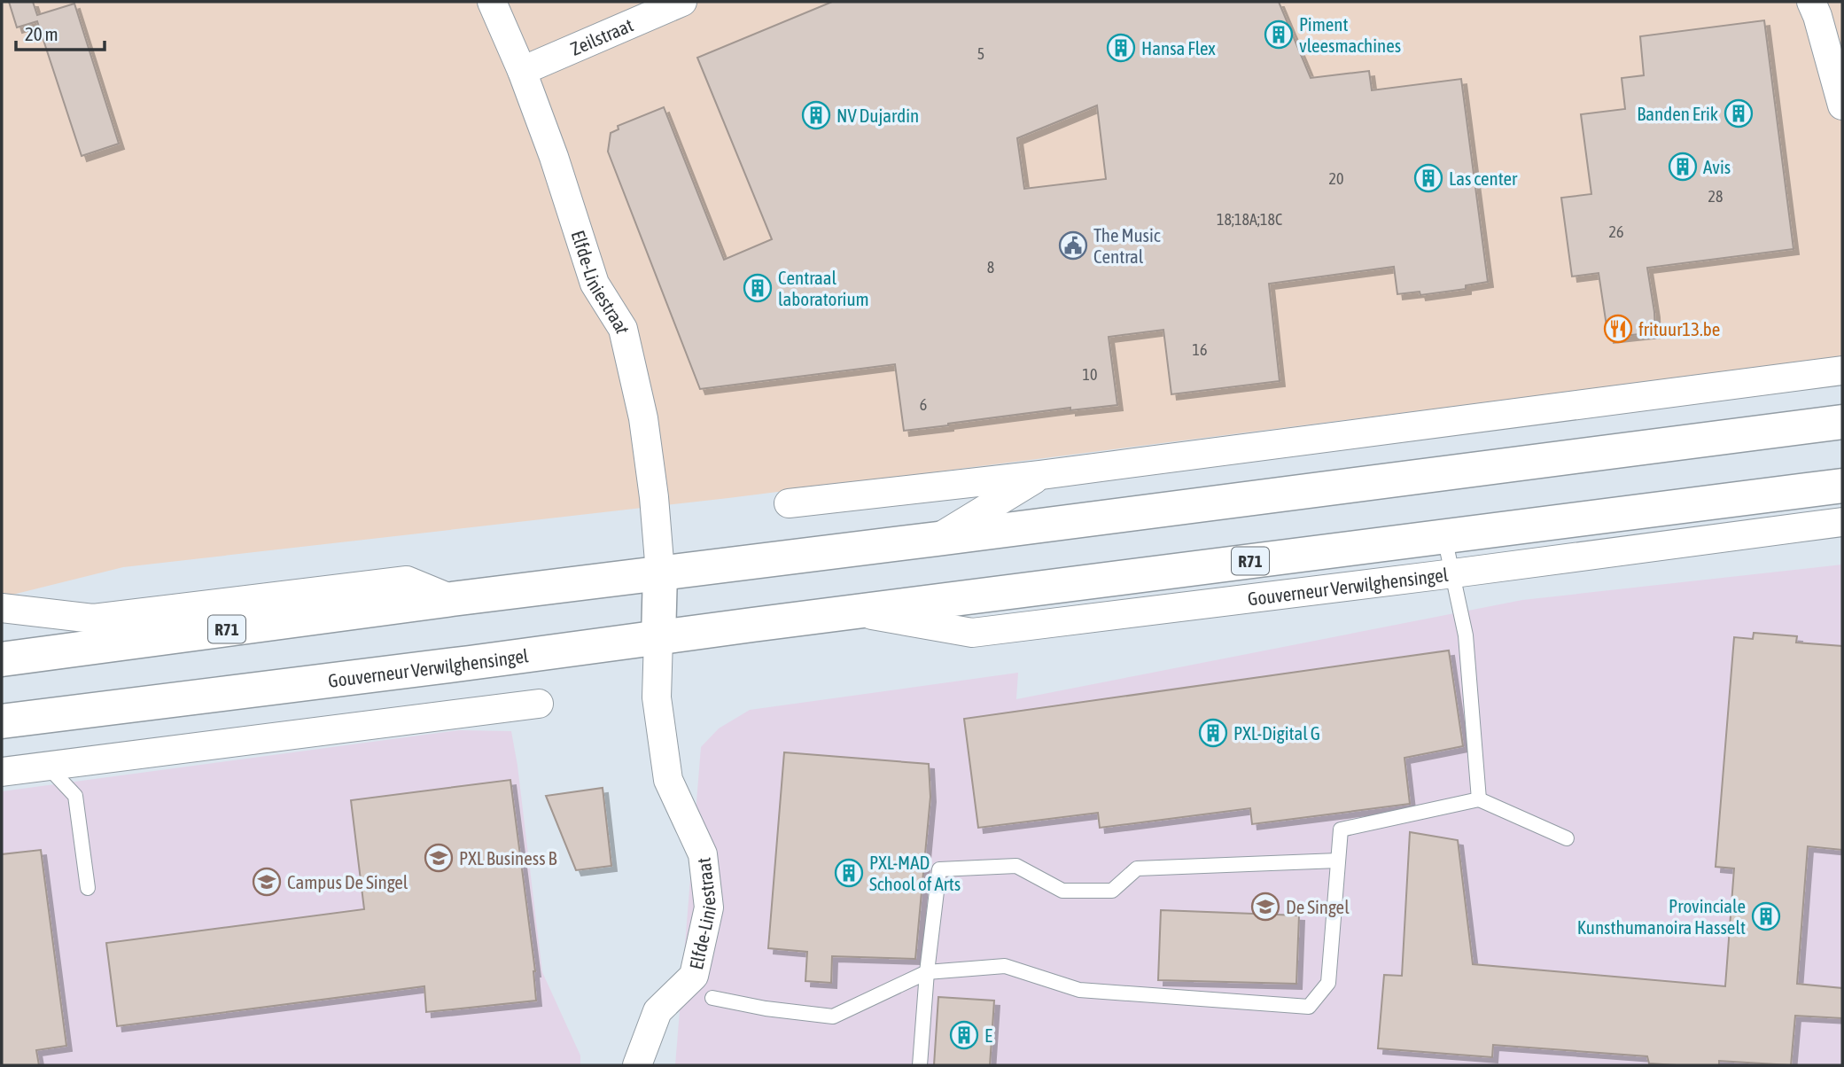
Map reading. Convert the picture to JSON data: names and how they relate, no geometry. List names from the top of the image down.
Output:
{
  "streets": {
    "highway": ["R71", "Gouverneur Verwilghensingel"],
    "street": ["Zeilstraat", "Elfde-Liniestraat"]
  },
  "crossings": [
    ["Zeilstraat", "Elfde-Liniestraat"],
    ["Elfde-Liniestraat", "R71"],
    ["Elfde-Liniestraat", "Gouverneur Verwilghensingel"]
  ],
  "places": {
    "building": [
      "Piment vleesmachines",
      "Hansa Flex",
      "Banden Erik",
      "NV Dujardin",
      "Avis",
      "Las center",
      "Centraal laboratorium",
      "PXL-Digital G",
      "PXL-MAD School of Arts",
      "Provinciale Kunsthumanoira Hasselt",
      "E"
    ],
    "public building": ["The Music Central"],
    "restaurant": ["frituur13.be"],
    "school or university": ["PXL Business B", "Campus De Singel", "De Singel"]
  },
  "house_numbers": [
    "5",
    "20",
    "28",
    "18;18A;18C",
    "26",
    "8",
    "16",
    "10",
    "6"
  ],
  "scale_bar": "20 m"
}
